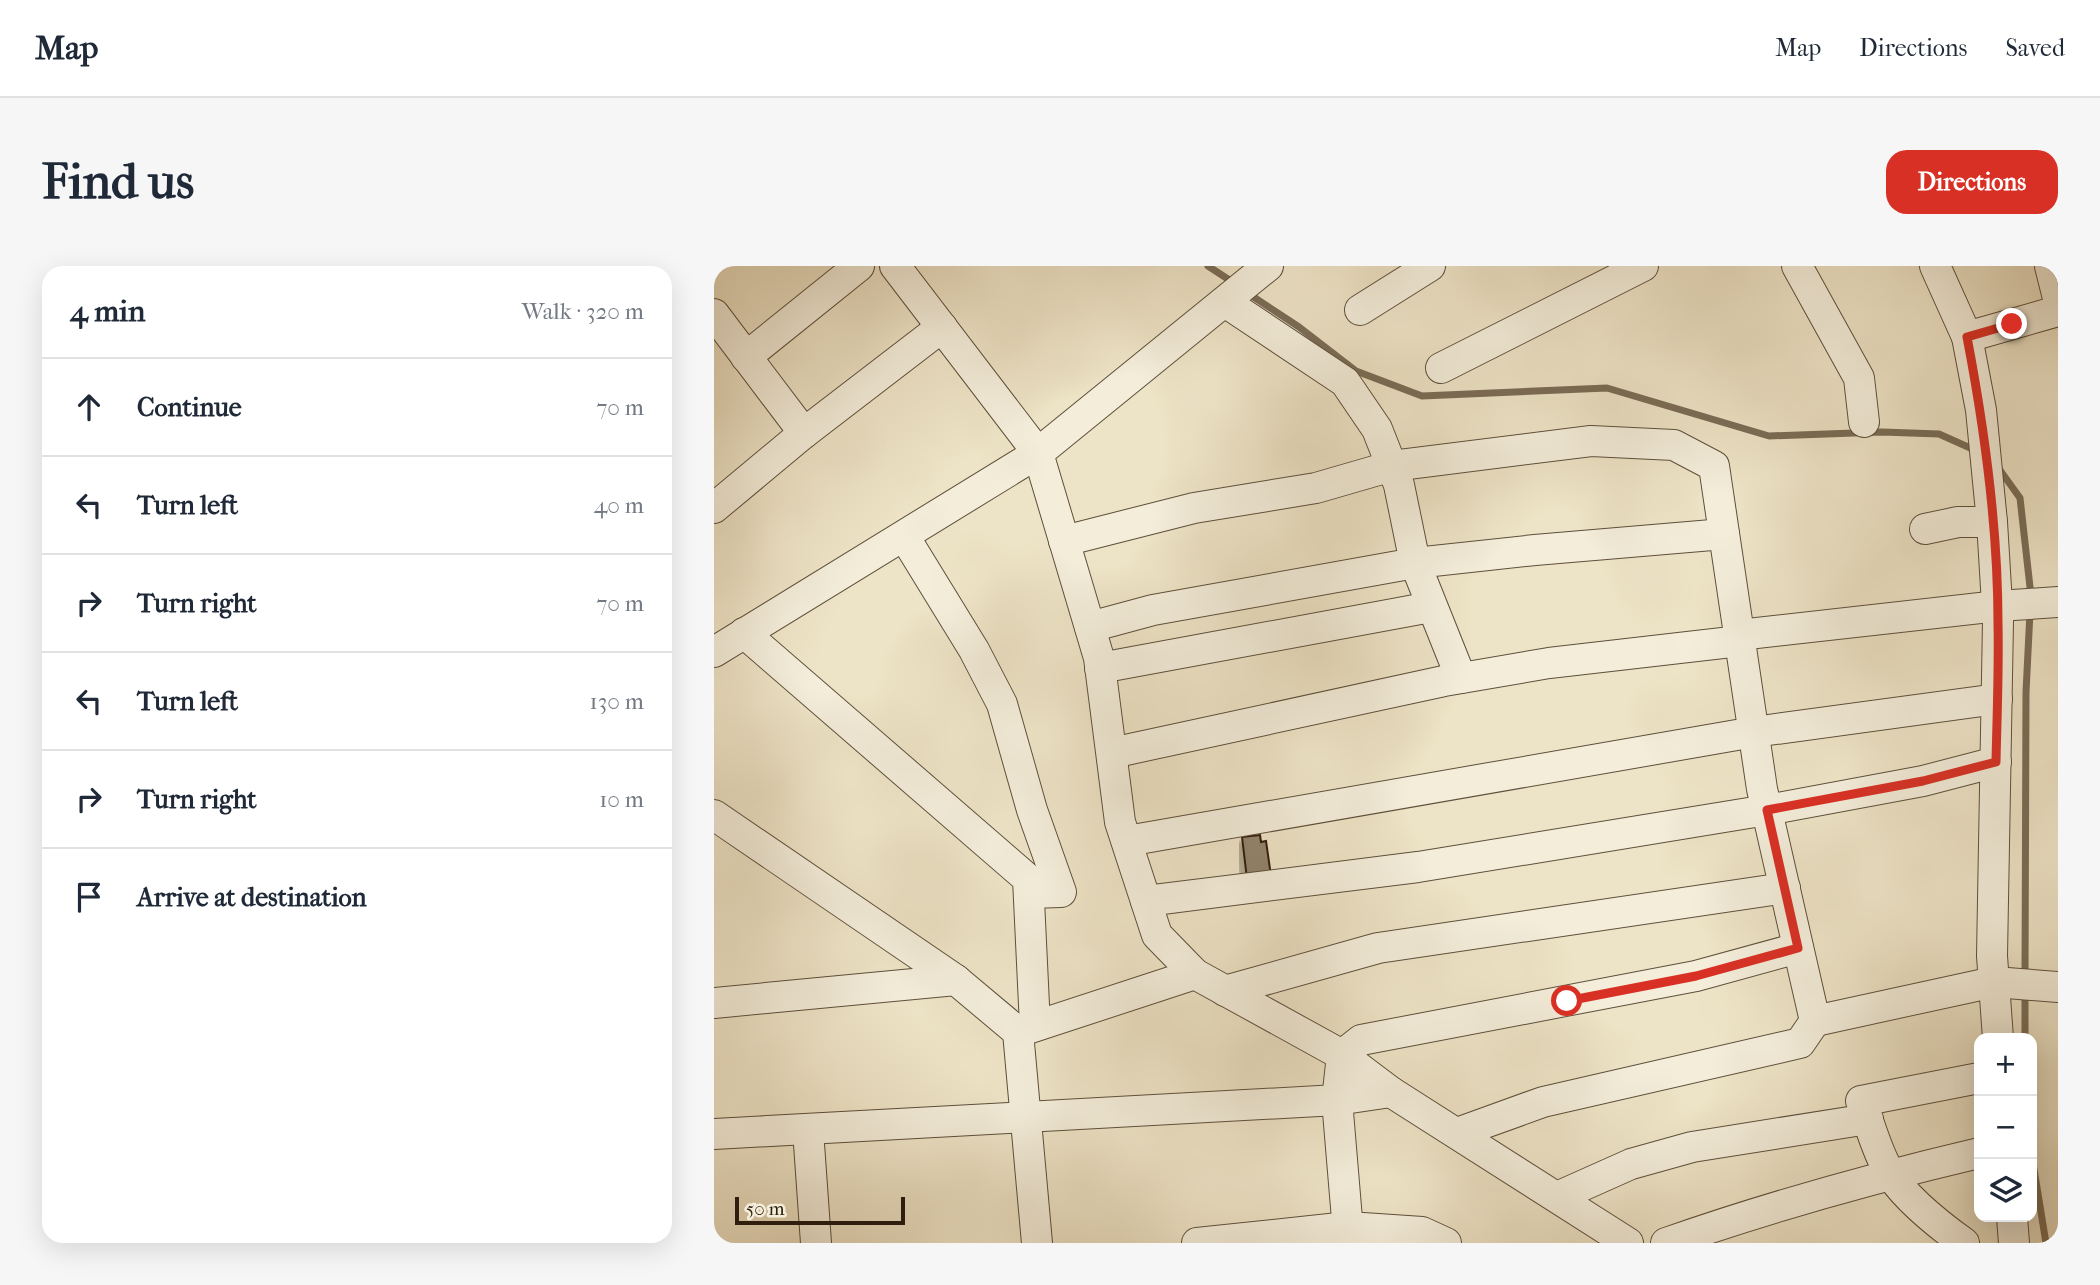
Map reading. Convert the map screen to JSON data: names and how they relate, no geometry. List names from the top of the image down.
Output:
{
  "scale_bar": "50 m",
  "page": {
    "header": "Map",
    "nav": ["Map", "Directions", "Saved"],
    "buttons": "Directions",
    "title": "Find us",
    "heading": ["4 min", "Walk · 320 m"],
    "list": [
      ["Continue", "70 m"],
      ["Turn left", "40 m"],
      ["Turn right", "70 m"],
      ["Turn left", "130 m"],
      ["Turn right", "10 m"],
      "Arrive at destination"
    ],
    "map_buttons": ["+", "−"],
    "scale": "50 m"
  }
}
